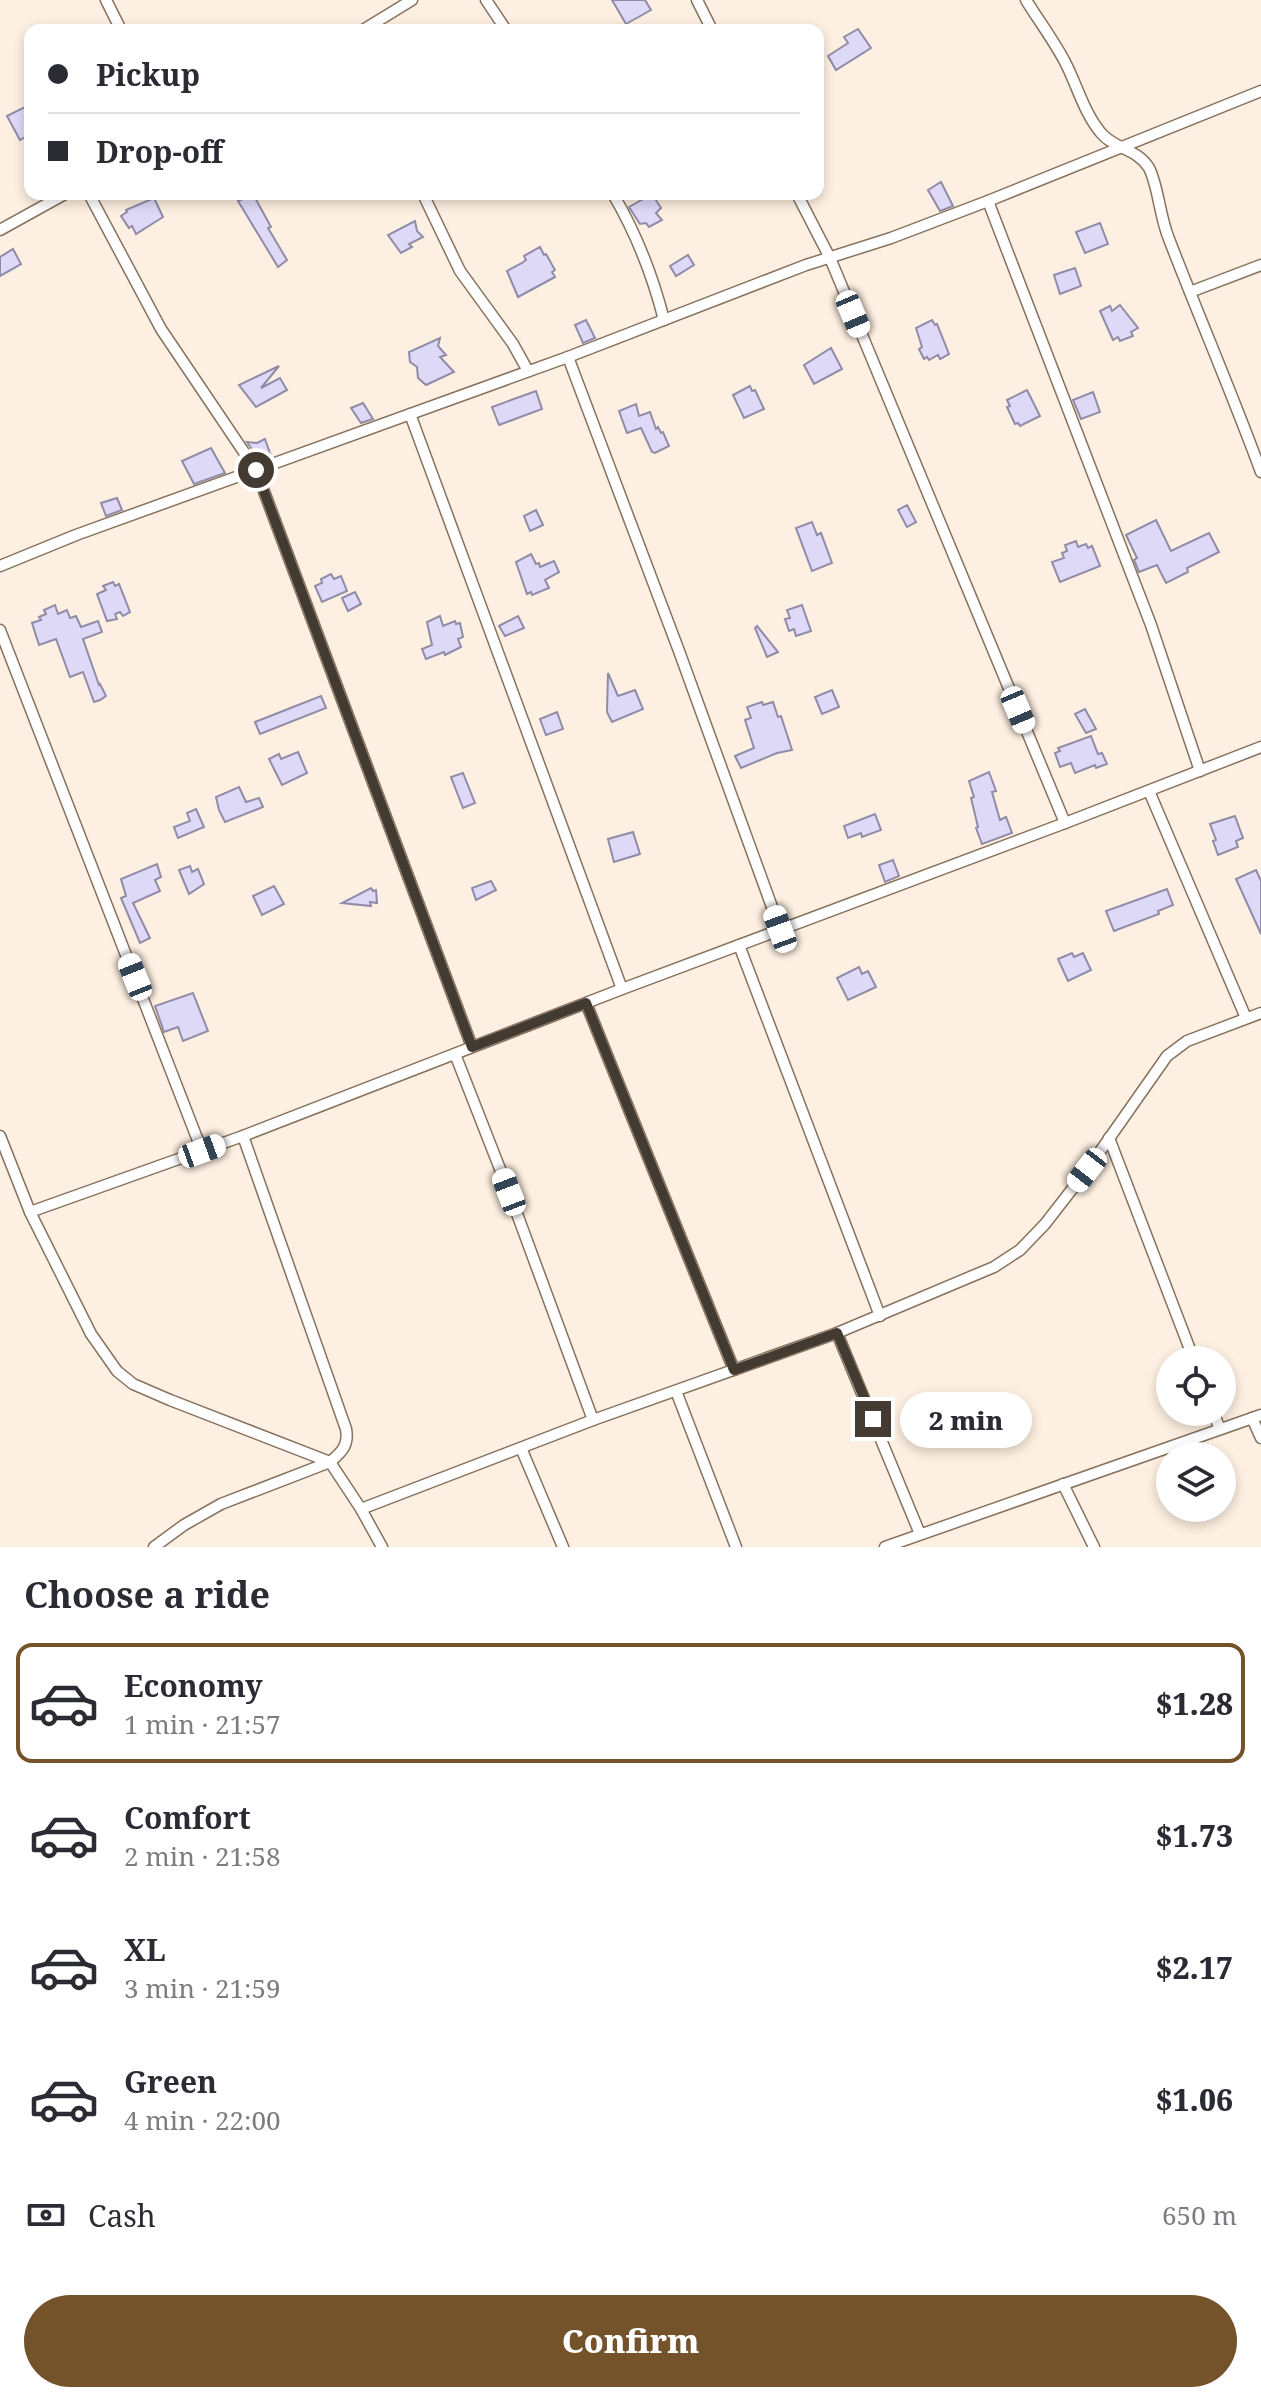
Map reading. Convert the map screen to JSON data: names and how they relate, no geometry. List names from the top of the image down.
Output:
{
  "page": {
    "banner": ["Pickup", "Drop-off"],
    "bubble": "2 min",
    "heading": "Choose a ride",
    "list": [
      {
        "name": "Economy",
        "note": "1 min · 21:57",
        "value": "$1.28"
      },
      {
        "name": "Comfort",
        "note": "2 min · 21:58",
        "value": "$1.73"
      },
      {
        "name": "XL",
        "note": "3 min · 21:59",
        "value": "$2.17"
      },
      {
        "name": "Green",
        "note": "4 min · 22:00",
        "value": "$1.06"
      }
    ],
    "pay": ["Cash", "650 m"],
    "buttons": "Confirm"
  }
}
